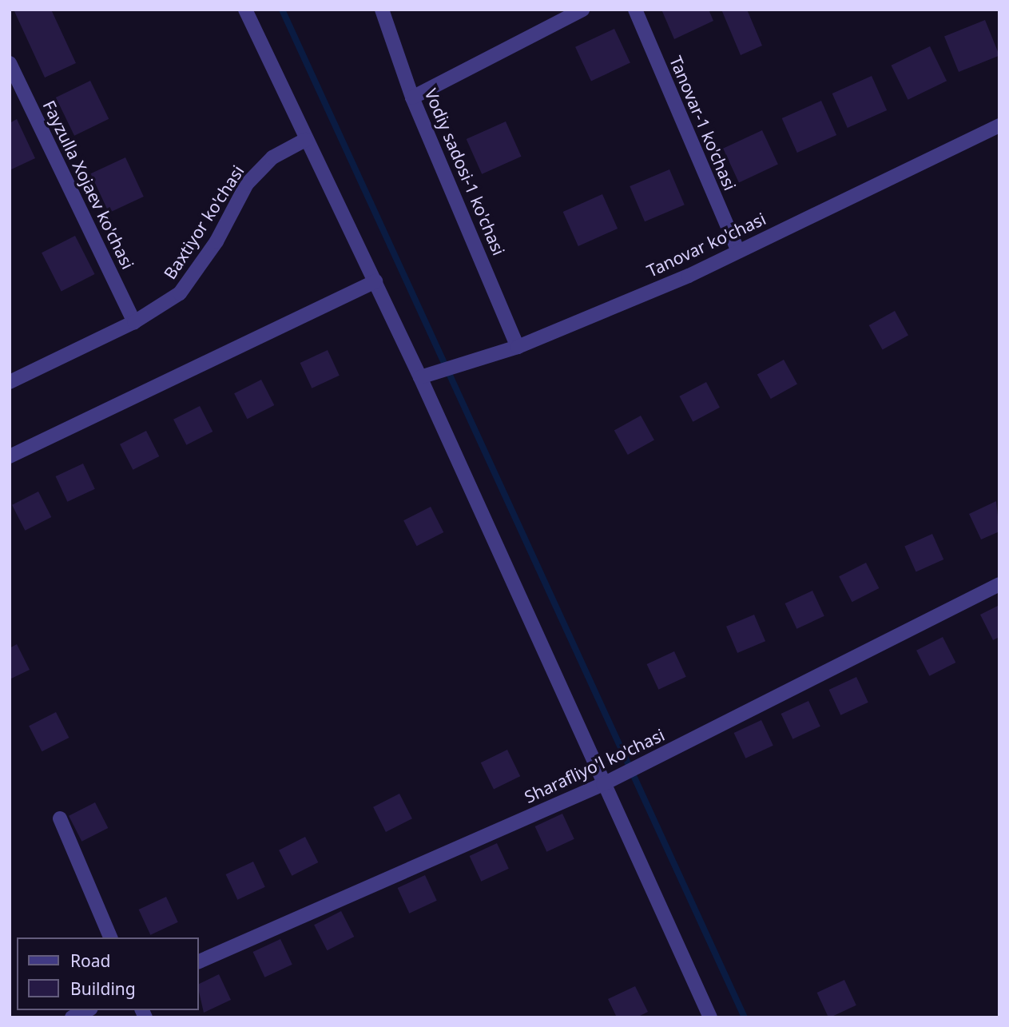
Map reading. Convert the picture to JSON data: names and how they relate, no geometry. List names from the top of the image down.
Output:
{
  "streets": {
    "street": [
      "Tanovar-1 ko'chasi",
      "Vodiy sadosi-1 ko'chasi",
      "Fayzulla Xojaev ko'chasi",
      "Baxtiyor ko'chasi",
      "Tanovar ko'chasi",
      "Sharafliyo'l ko'chasi"
    ]
  },
  "crossings": [
    ["Tanovar-1 ko'chasi", "Tanovar ko'chasi"],
    ["Vodiy sadosi-1 ko'chasi", "Tanovar ko'chasi"],
    ["Fayzulla Xojaev ko'chasi", "Baxtiyor ko'chasi"]
  ],
  "legend": ["Road", "Building"]
}
